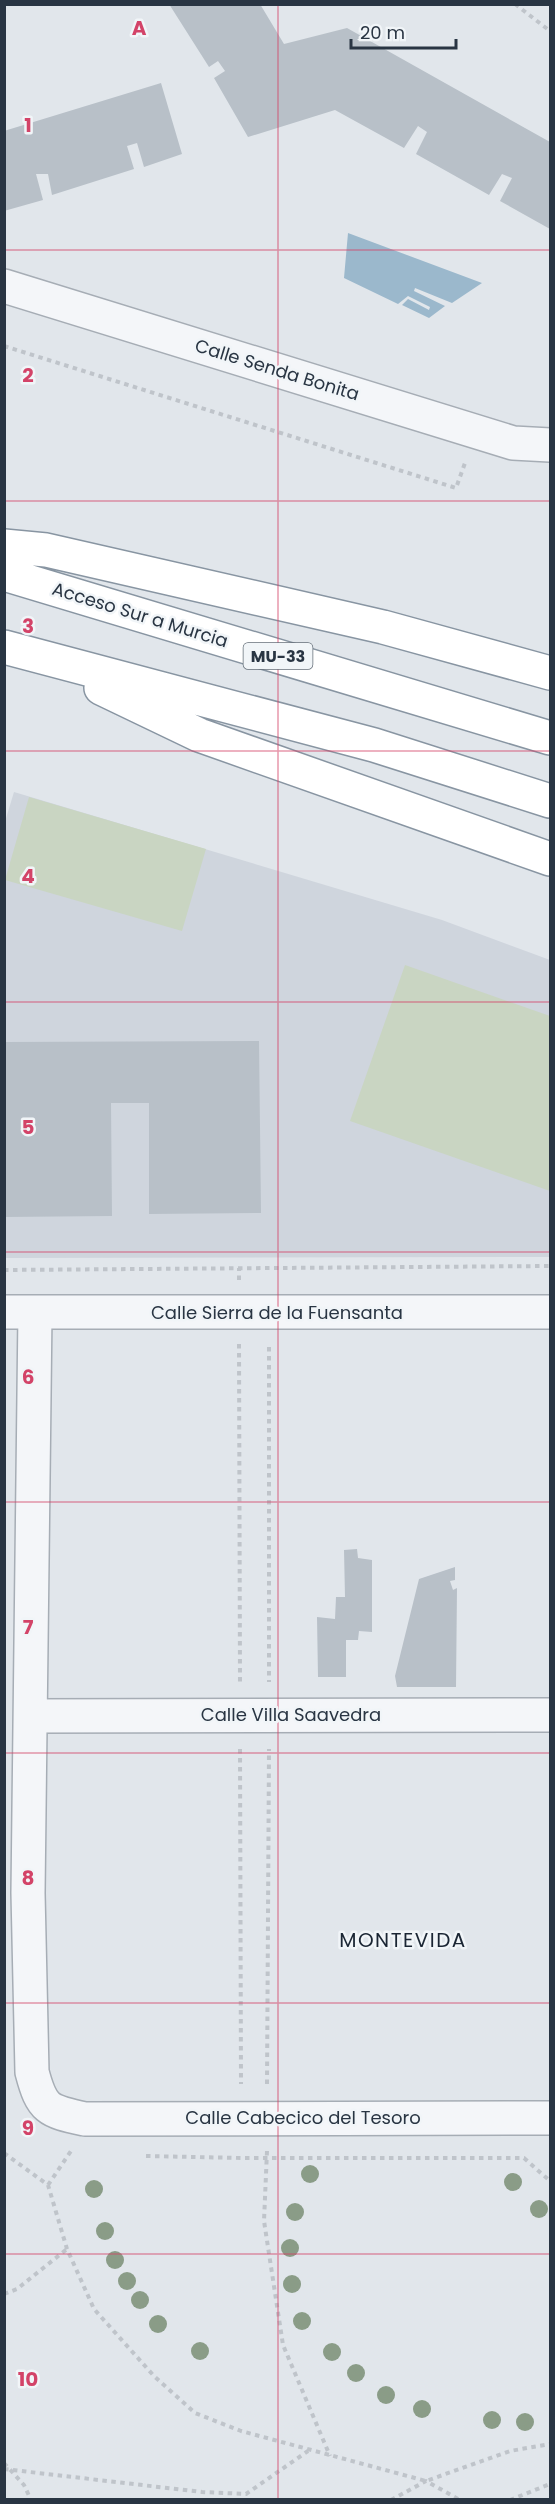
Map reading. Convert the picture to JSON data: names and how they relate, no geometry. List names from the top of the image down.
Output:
{
  "streets": {
    "highway": ["Acceso Sur a Murcia", "MU-33"],
    "street": [
      "Calle Senda Bonita",
      "Calle Sierra de la Fuensanta",
      "Calle Villa Saavedra",
      "Calle Cabecico del Tesoro"
    ]
  },
  "districts": ["MONTEVIDA"],
  "scale_bar": "20 m",
  "grid": {
    "columns": ["A"],
    "rows": [
      "1",
      "2",
      "3",
      "4",
      "5",
      "6",
      "7",
      "8",
      "9",
      "10"
    ]
  }
}
